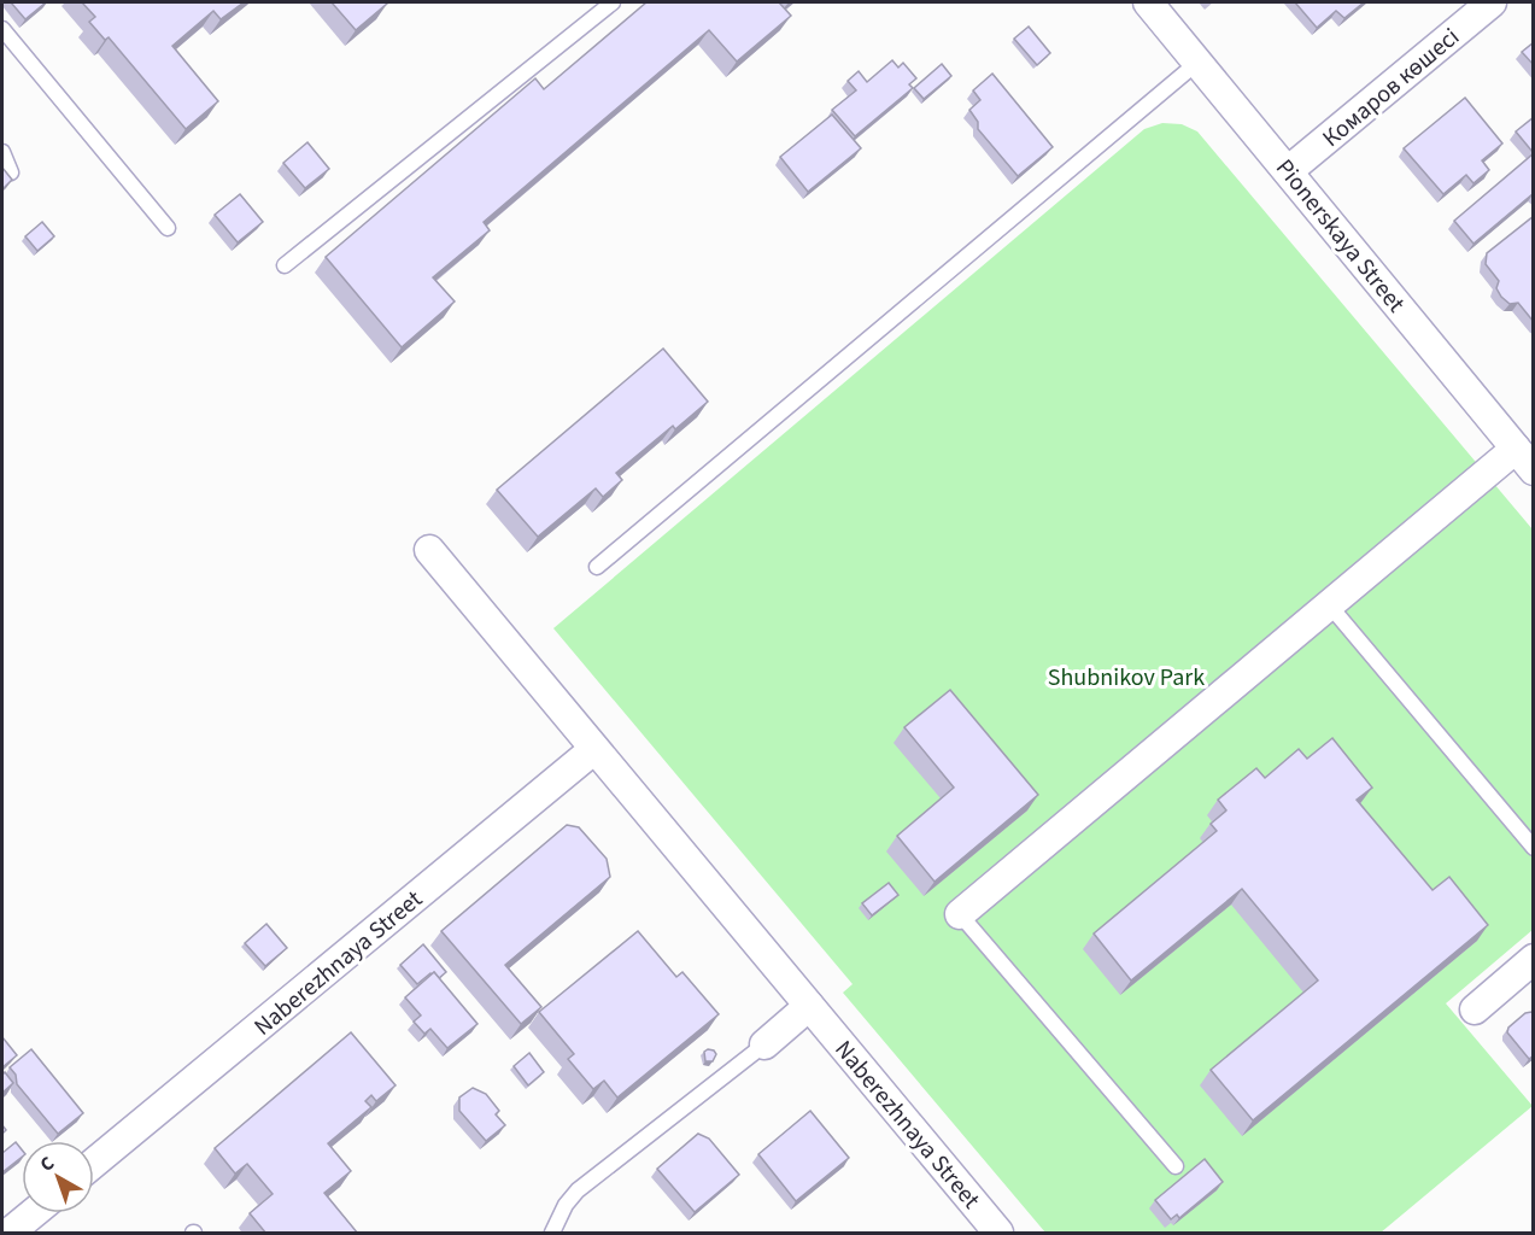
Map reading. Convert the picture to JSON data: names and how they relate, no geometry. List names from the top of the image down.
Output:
{
  "streets": {
    "street": ["Комаров көшесі", "Pionerskaya Street", "Naberezhnaya Street"]
  },
  "crossings": [
    ["Комаров көшесі", "Pionerskaya Street"]
  ],
  "parks": ["Shubnikov Park"],
  "north": "top left"
}
